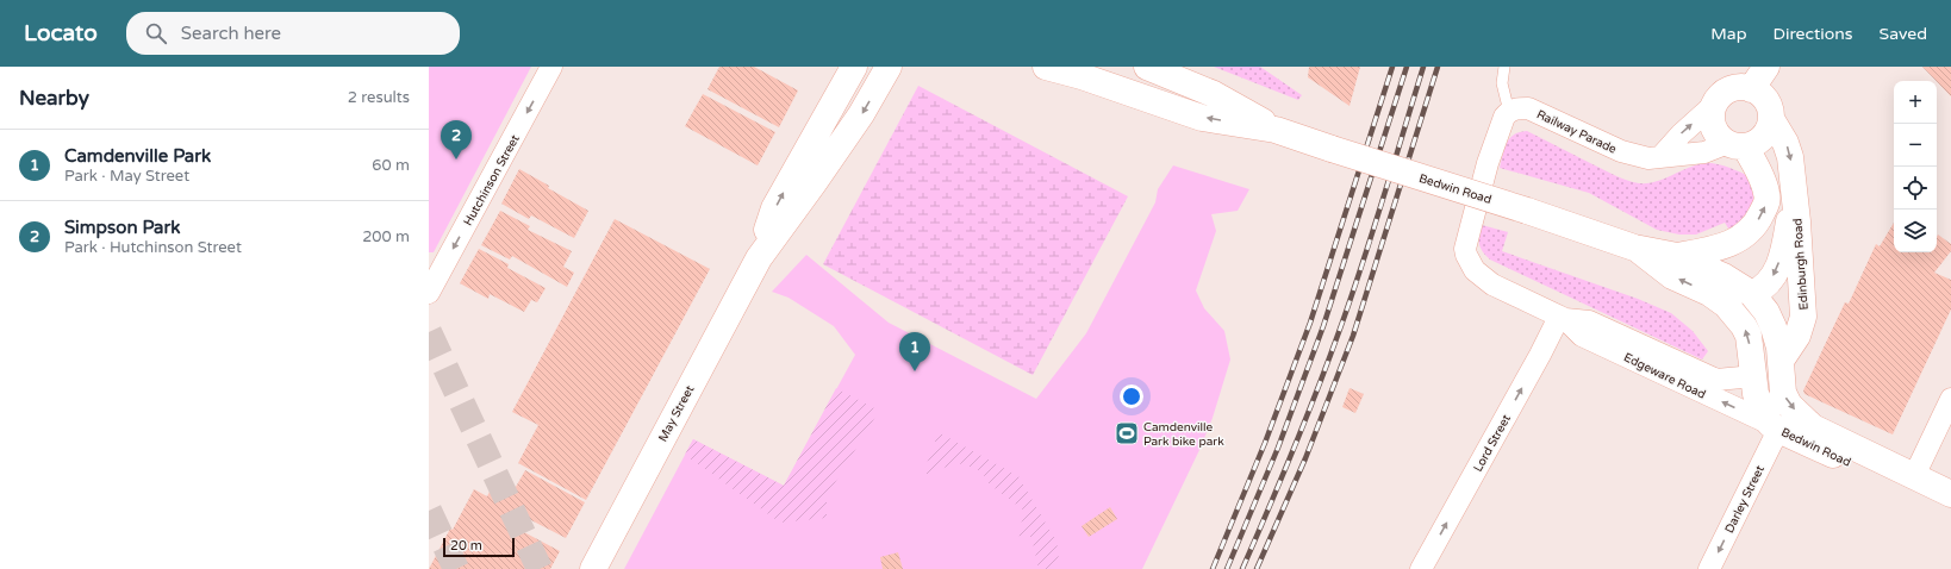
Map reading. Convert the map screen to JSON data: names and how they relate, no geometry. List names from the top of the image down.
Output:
{
  "streets": {
    "main road": ["Bedwin Road", "Edinburgh Road", "May Street"],
    "street": [
      "Railway Parade",
      "Hutchinson Street",
      "Edgeware Road",
      "Lord Street",
      "Darley Street"
    ]
  },
  "crossings": [
    ["Railway Parade", "Edinburgh Road"],
    ["Railway Parade", "Edgeware Road"],
    ["Bedwin Road", "Edinburgh Road"],
    ["Bedwin Road", "Edgeware Road"],
    ["Bedwin Road", "Darley Street"],
    ["Edgeware Road", "Lord Street"],
    ["Edgeware Road", "Darley Street"]
  ],
  "one_way": ["Hutchinson Street", "Lord Street", "Darley Street"],
  "places": {
    "sports": ["Camdenville Park bike park"]
  },
  "scale_bar": "20 m",
  "page": {
    "header": "Locato",
    "search": "Search here",
    "nav": ["Map", "Directions", "Saved"],
    "heading": ["Nearby", "2 results"],
    "map_buttons": ["+", "−"],
    "pins": ["2", "1"],
    "list": [
      {
        "mark": "1",
        "name": "Camdenville Park",
        "note": "Park · May Street",
        "value": "60 m"
      },
      {
        "mark": "2",
        "name": "Simpson Park",
        "note": "Park · Hutchinson Street",
        "value": "200 m"
      }
    ],
    "scale": "20 m"
  }
}
